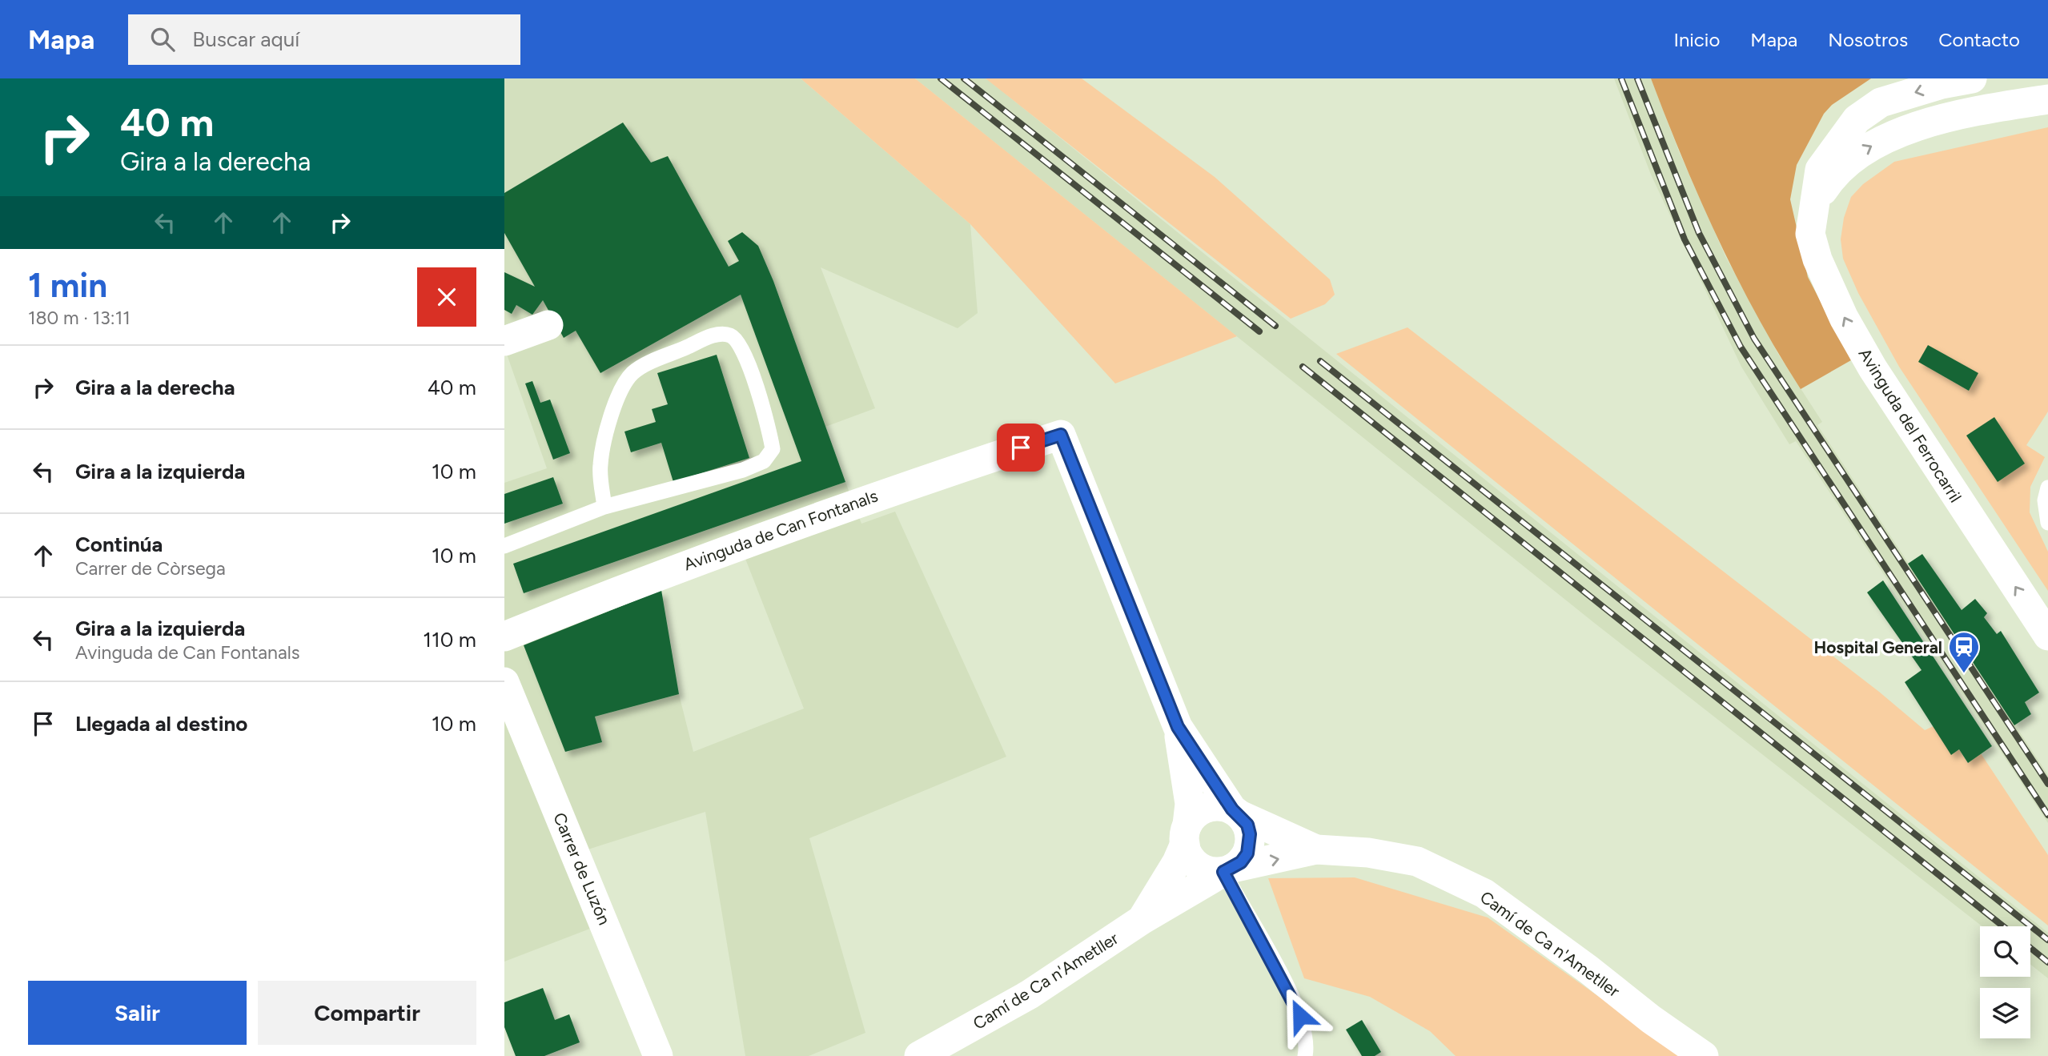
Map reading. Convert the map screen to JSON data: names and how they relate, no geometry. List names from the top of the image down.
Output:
{
  "streets": {
    "street": [
      "Avinguda del Ferrocarril",
      "Avinguda de Can Fontanals",
      "Carrer de Luzón",
      "Camí de Ca n'Ametller"
    ]
  },
  "places": {
    "station": ["Hospital General"]
  },
  "page": {
    "header": "Mapa",
    "search": "Buscar aquí",
    "nav": [
      "Inicio",
      "Mapa",
      "Nosotros",
      "Contacto"
    ],
    "turn": ["40 m", "Gira a la derecha"],
    "heading": ["1 min", "180 m · 13:11"],
    "list": [
      {
        "name": "Gira a la derecha",
        "value": "40 m"
      },
      {
        "name": "Gira a la izquierda",
        "value": "10 m"
      },
      {
        "name": "Continúa",
        "note": "Carrer de Còrsega",
        "value": "10 m"
      },
      {
        "name": "Gira a la izquierda",
        "note": "Avinguda de Can Fontanals",
        "value": "110 m"
      },
      {
        "name": "Llegada al destino",
        "value": "10 m"
      }
    ],
    "buttons": ["Salir", "Compartir"]
  }
}
